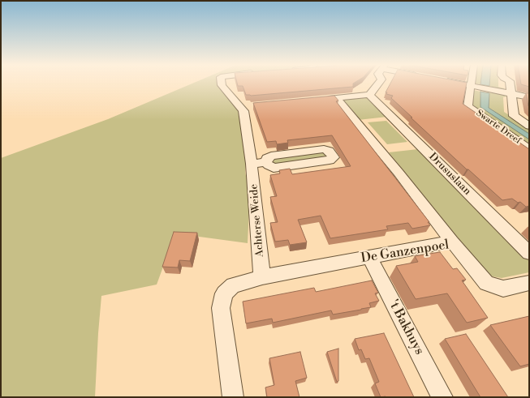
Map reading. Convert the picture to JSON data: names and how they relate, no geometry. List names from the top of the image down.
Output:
{
  "streets": {
    "street": [
      "Swarte Dreef",
      "Drususlaan",
      "Achterse Weide",
      "De Ganzenpoel",
      "'t Bakhuys"
    ]
  },
  "crossings": [
    ["Achterse Weide", "De Ganzenpoel"],
    ["De Ganzenpoel", "'t Bakhuys"]
  ]
}
